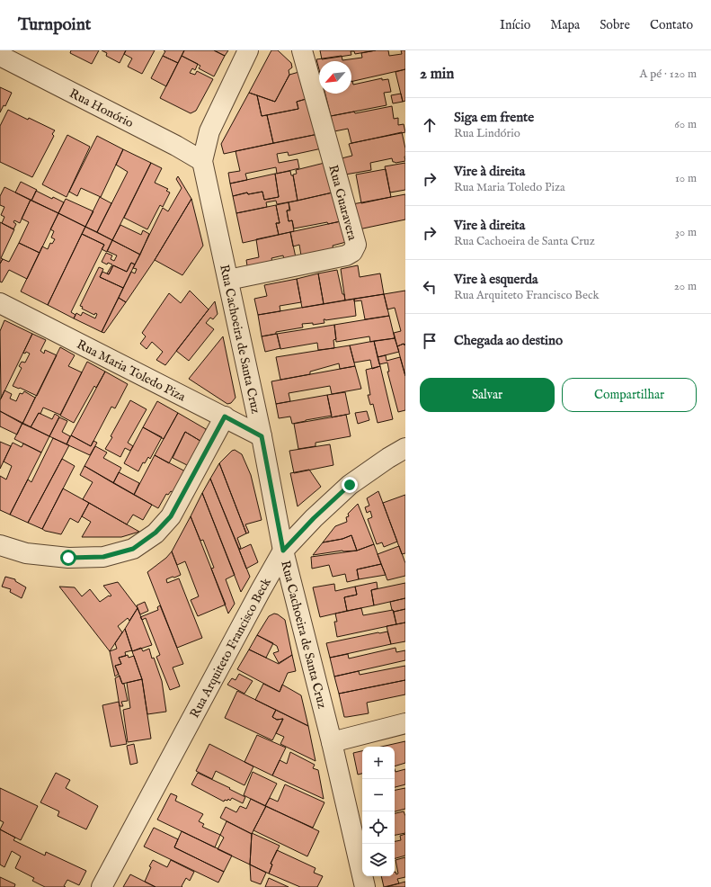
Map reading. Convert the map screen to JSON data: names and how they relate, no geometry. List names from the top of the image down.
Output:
{
  "streets": {
    "street": [
      "Rua Honório",
      "Rua Guaravera",
      "Rua Cachoeira de Santa Cruz",
      "Rua Maria Toledo Piza",
      "Rua Arquiteto Francisco Beck"
    ]
  },
  "crossings": [
    ["Rua Honório", "Rua Cachoeira de Santa Cruz"],
    ["Rua Guaravera", "Rua Cachoeira de Santa Cruz"],
    ["Rua Cachoeira de Santa Cruz", "Rua Maria Toledo Piza"],
    ["Rua Cachoeira de Santa Cruz", "Rua Arquiteto Francisco Beck"]
  ],
  "north": "bottom left",
  "page": {
    "header": "Turnpoint",
    "nav": [
      "Início",
      "Mapa",
      "Sobre",
      "Contato"
    ],
    "heading": ["2 min", "A pé · 120 m"],
    "list": [
      ["Siga em frente", "Rua Lindório", "60 m"],
      ["Vire à direita", "Rua Maria Toledo Piza", "10 m"],
      ["Vire à direita", "Rua Cachoeira de Santa Cruz", "30 m"],
      ["Vire à esquerda", "Rua Arquiteto Francisco Beck", "20 m"],
      "Chegada ao destino"
    ],
    "buttons": ["Salvar", "Compartilhar"],
    "map_buttons": ["+", "−"]
  }
}
